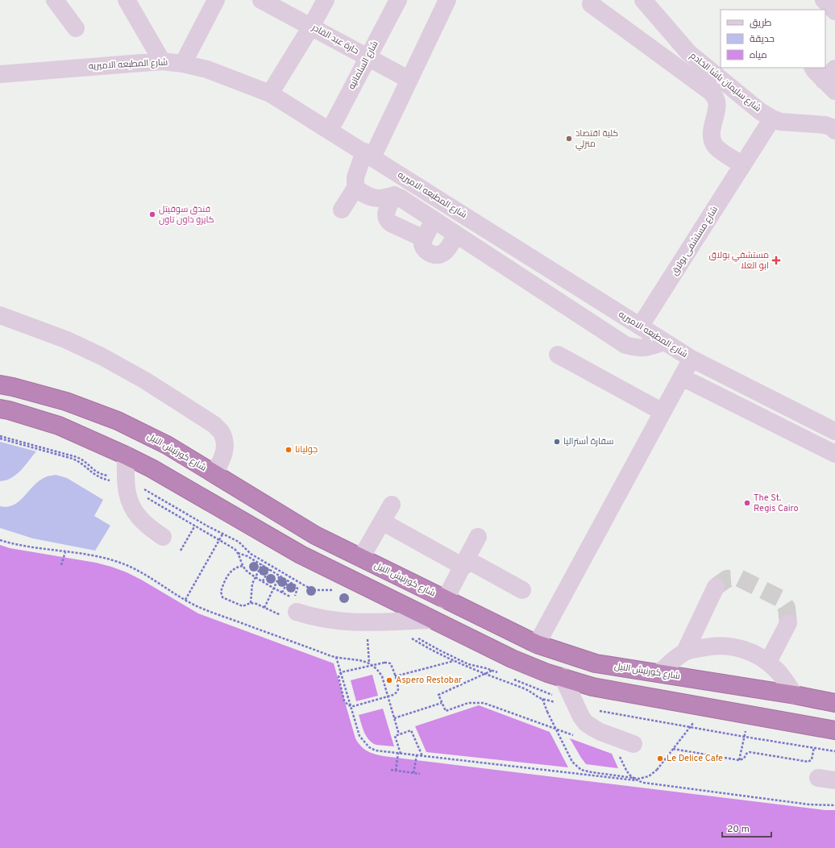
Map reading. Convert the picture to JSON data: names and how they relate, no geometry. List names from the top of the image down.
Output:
{
  "streets": {
    "highway": ["شارع كورنيش النيل"],
    "street": [
      "حارة عبد القادر",
      "شارع المطبعه الاميريه",
      "شارع السلمانيه",
      "شارع سليمان باشا الخادم",
      "شارع مستشفى بولاق"
    ]
  },
  "crossings": [
    ["حارة عبد القادر", "شارع السلمانيه"],
    ["شارع المطبعه الاميريه", "شارع السلمانيه"],
    ["شارع المطبعه الاميريه", "شارع مستشفى بولاق"]
  ],
  "places": {
    "other": [
      "كلية اقتصاد منزلي",
      "فندق سوفيتل كايرو داون تاون",
      "سفارة أستراليا",
      "جوليانا",
      "The St. Regis Cairo",
      "Aspero Restobar",
      "Le Delice Cafe"
    ],
    "health": ["مستشفي بولاق ابو العلا"]
  },
  "legend": ["طريق", "حديقة", "مياه"],
  "scale_bar": "20 m"
}
